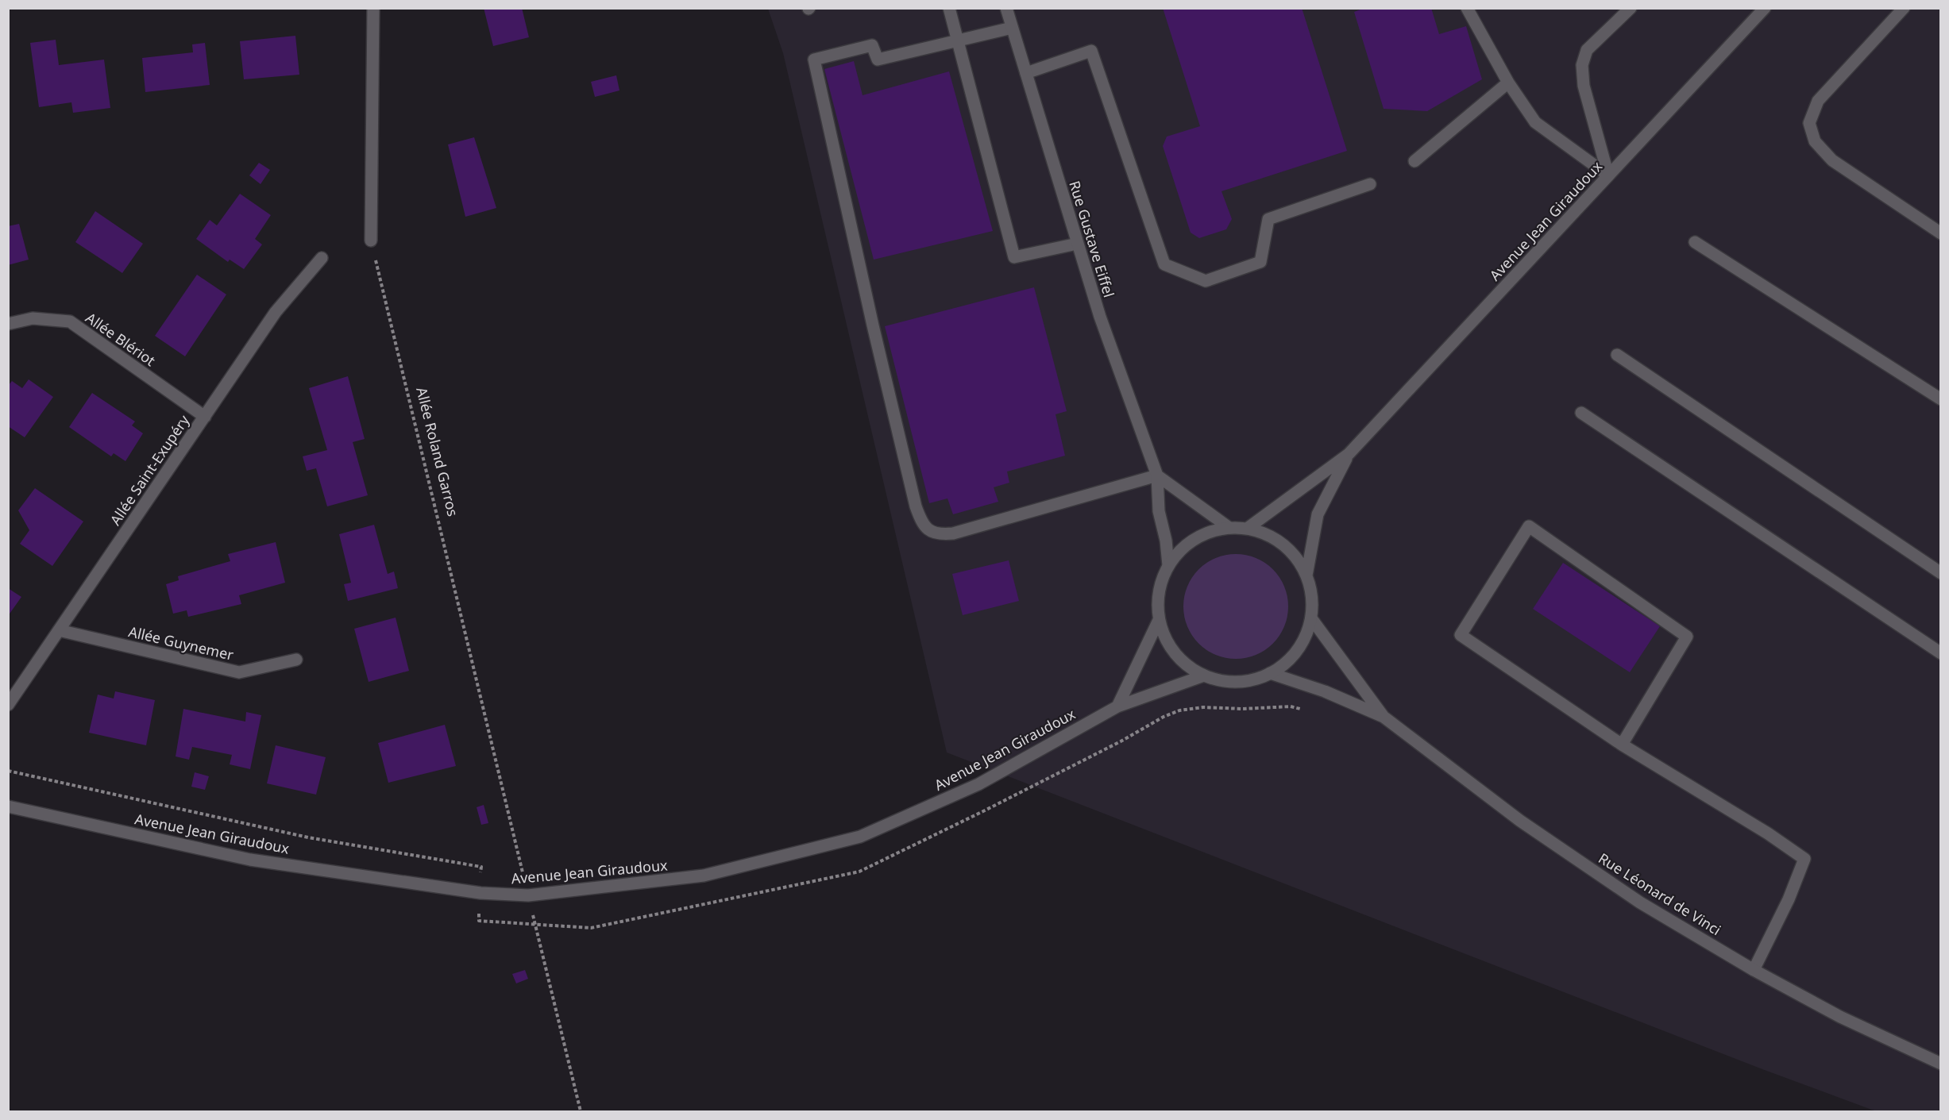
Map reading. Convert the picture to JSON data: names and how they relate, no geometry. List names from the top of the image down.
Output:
{
  "streets": {
    "street": [
      "Avenue Jean Giraudoux",
      "Rue Gustave Eiffel",
      "Allée Blériot",
      "Allée Saint-Exupéry",
      "Allée Guynemer",
      "Rue Léonard de Vinci"
    ],
    "path": ["Allée Roland Garros"]
  },
  "crossings": [
    ["Avenue Jean Giraudoux", "Rue Gustave Eiffel"],
    ["Avenue Jean Giraudoux", "Allée Roland Garros"],
    ["Avenue Jean Giraudoux", "Rue Léonard de Vinci"],
    ["Rue Gustave Eiffel", "Rue Léonard de Vinci"],
    ["Allée Blériot", "Allée Saint-Exupéry"],
    ["Allée Saint-Exupéry", "Allée Guynemer"]
  ]
}
